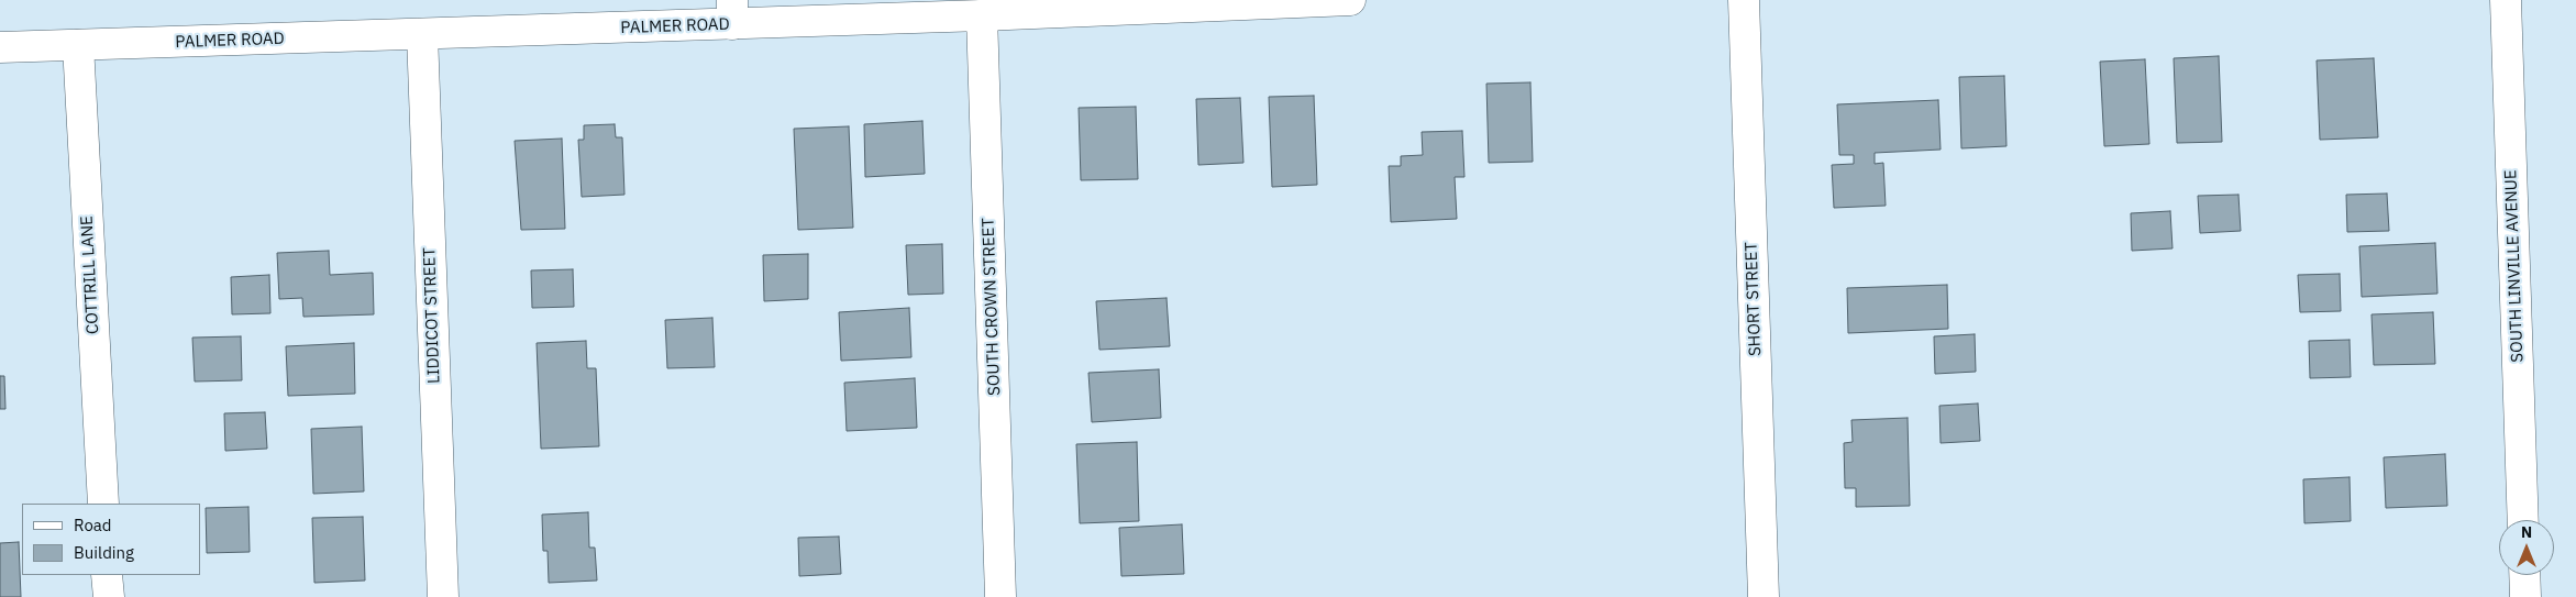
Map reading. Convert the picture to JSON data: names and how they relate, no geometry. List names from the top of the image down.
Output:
{
  "streets": {
    "street": [
      "PALMER ROAD",
      "SOUTH LINVILLE AVENUE",
      "COTTRILL LANE",
      "SHORT STREET",
      "SOUTH CROWN STREET",
      "LIDDICOT STREET"
    ]
  },
  "crossings": [
    ["PALMER ROAD", "COTTRILL LANE"],
    ["PALMER ROAD", "SOUTH CROWN STREET"],
    ["PALMER ROAD", "LIDDICOT STREET"]
  ],
  "legend": ["Road", "Building"],
  "north": "top"
}
